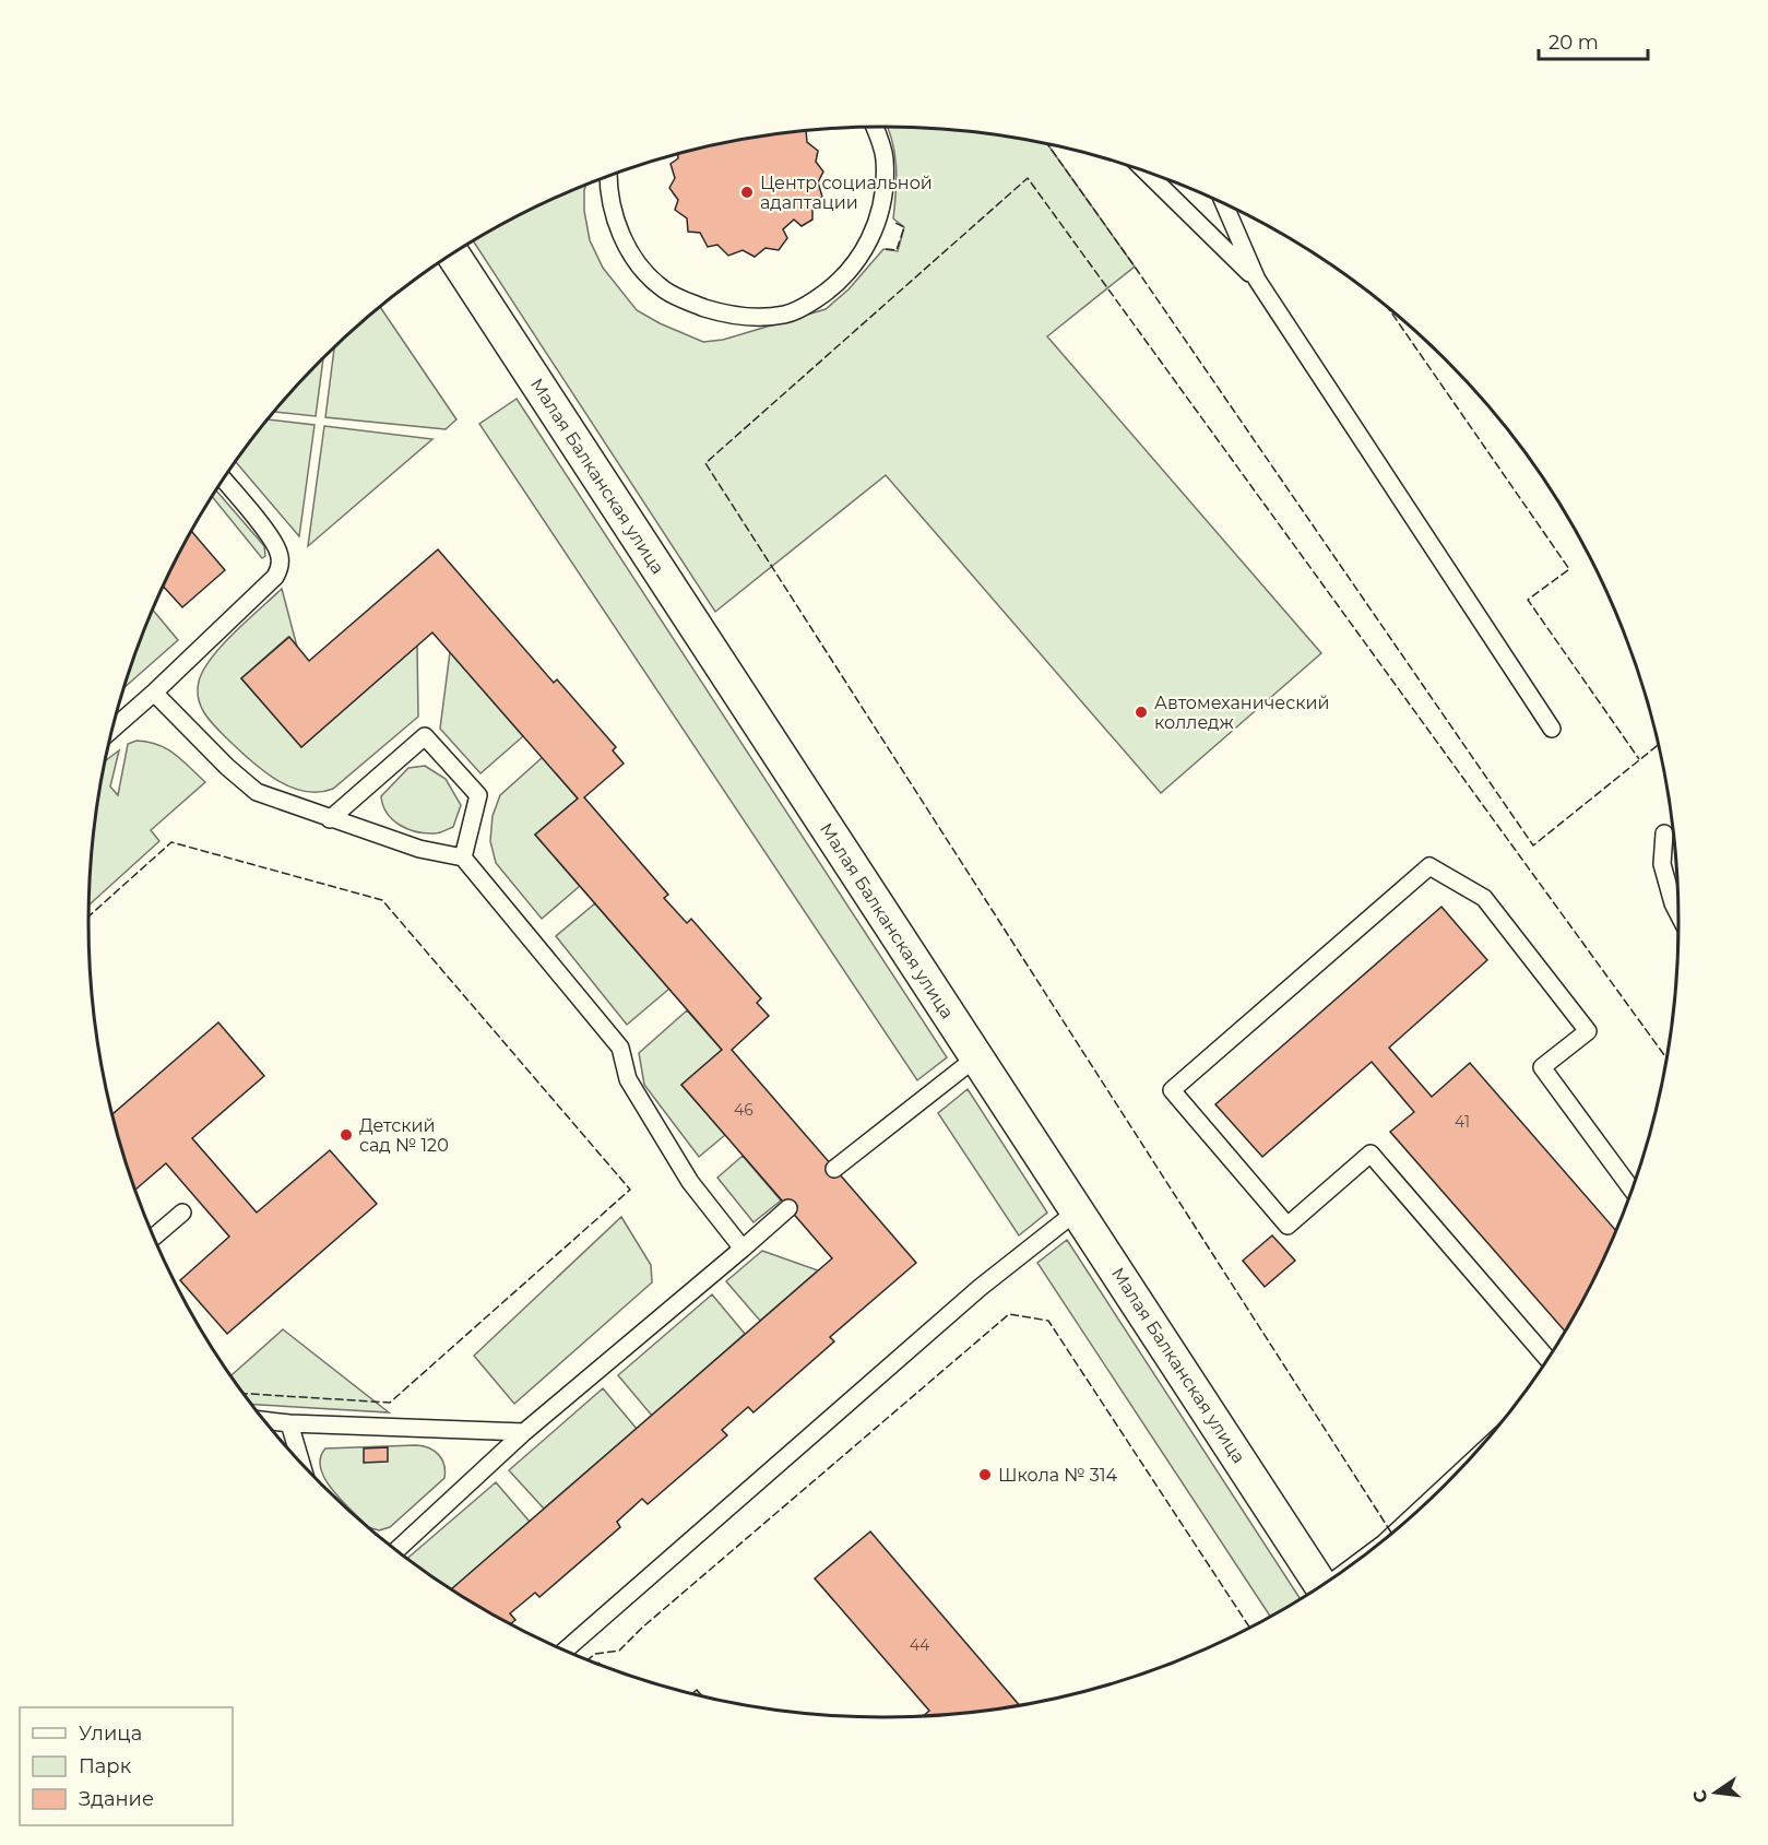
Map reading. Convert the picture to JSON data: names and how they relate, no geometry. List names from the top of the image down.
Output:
{
  "streets": {
    "street": ["Малая Балканская улица"]
  },
  "places": [
    "Центр социальной адаптации",
    "Автомеханический колледж",
    "Детский сад № 120",
    "Школа № 314"
  ],
  "house_numbers": ["46", "41", "44"],
  "legend": ["Улица", "Парк", "Здание"],
  "scale_bar": "20 m",
  "north": "left"
}
